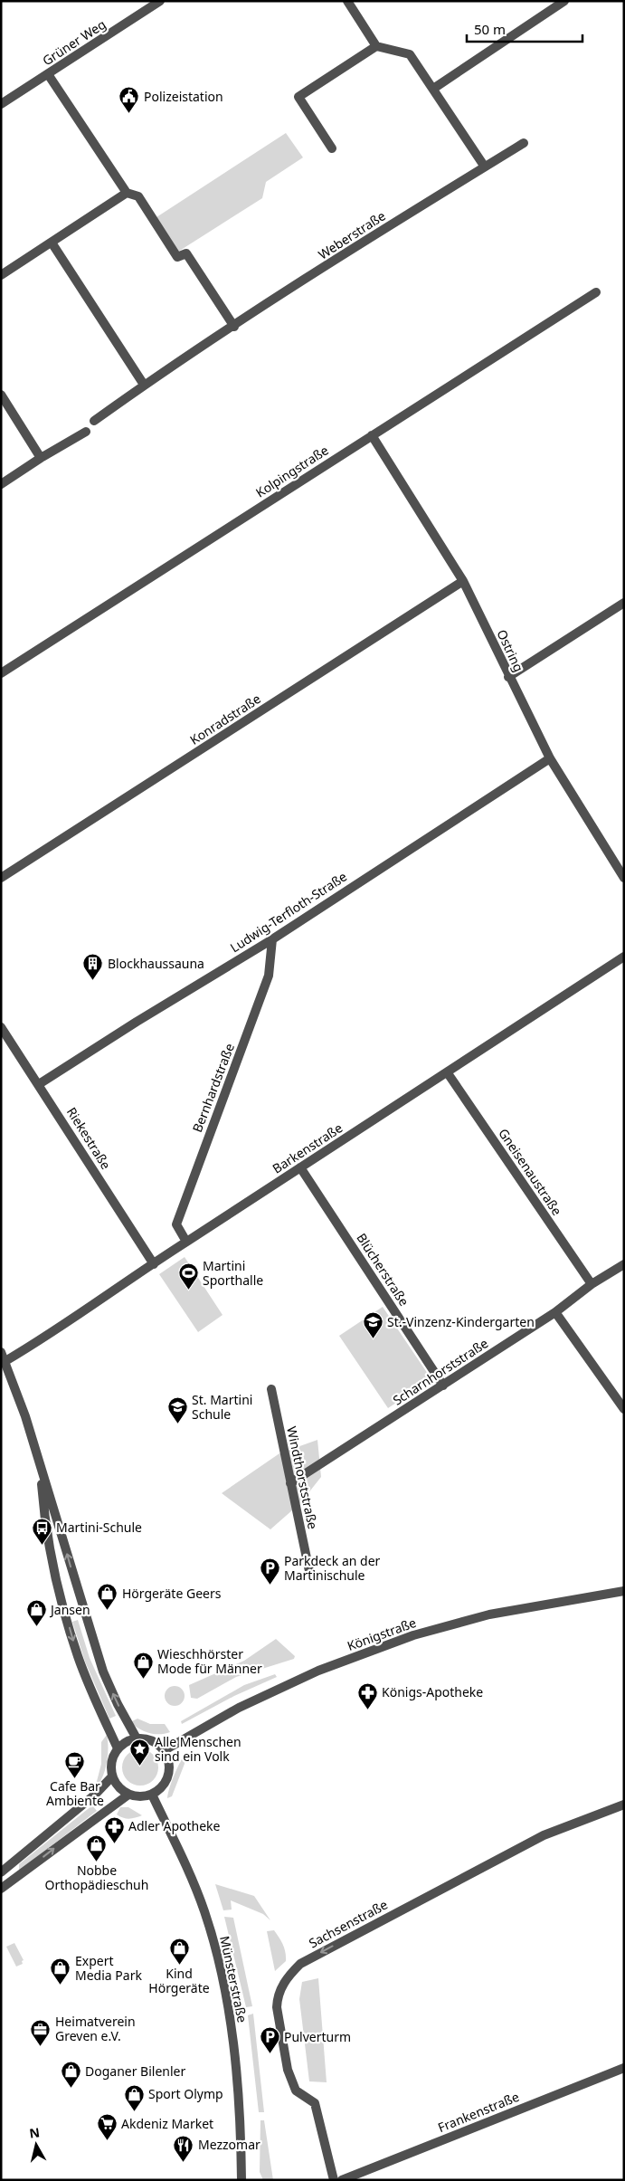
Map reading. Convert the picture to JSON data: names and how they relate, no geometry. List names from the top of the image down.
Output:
{
  "streets": {
    "street": [
      "Grüner Weg",
      "Weberstraße",
      "Kolpingstraße",
      "Ostring",
      "Konradstraße",
      "Ludwig-Terfloth-Straße",
      "Bernhardstraße",
      "Riekestraße",
      "Barkenstraße",
      "Gneisenaustraße",
      "Blücherstraße",
      "Scharnhorststraße",
      "Windthorststraße",
      "Königstraße",
      "Sachsenstraße",
      "Münsterstraße",
      "Frankenstraße"
    ]
  },
  "crossings": [
    ["Kolpingstraße", "Ostring"],
    ["Ostring", "Konradstraße"],
    ["Ostring", "Ludwig-Terfloth-Straße"],
    ["Ludwig-Terfloth-Straße", "Bernhardstraße"],
    ["Ludwig-Terfloth-Straße", "Riekestraße"],
    ["Bernhardstraße", "Barkenstraße"],
    ["Riekestraße", "Barkenstraße"],
    ["Barkenstraße", "Gneisenaustraße"],
    ["Barkenstraße", "Blücherstraße"],
    ["Gneisenaustraße", "Scharnhorststraße"],
    ["Blücherstraße", "Scharnhorststraße"],
    ["Scharnhorststraße", "Windthorststraße"],
    ["Königstraße", "Münsterstraße"]
  ],
  "places": {
    "public building": ["Polizeistation"],
    "building": ["Blockhaussauna"],
    "sports": ["Martini Sporthalle"],
    "school or university": ["St.-Vinzenz-Kindergarten", "St. Martini Schule"],
    "bus stop": ["Martini-Schule"],
    "parking": ["Parkdeck an der Martinischule", "Pulverturm"],
    "shop": [
      "Hörgeräte Geers",
      "Jansen",
      "Wieschhörster Mode für Männer",
      "Nobbe Orthopädieschuh",
      "Kind Hörgeräte",
      "Expert Media Park",
      "Doganer Bilenler",
      "Sport Olymp"
    ],
    "pharmacy": ["Königs-Apotheke", "Adler Apotheke"],
    "place": ["Alle Menschen sind ein Volk"],
    "cafe": ["Cafe Bar Ambiente"],
    "office": ["Heimatverein Greven e.V."],
    "supermarket": ["Akdeniz Market"],
    "restaurant": ["Mezzomar"]
  },
  "scale_bar": "50 m",
  "north": "top"
}
